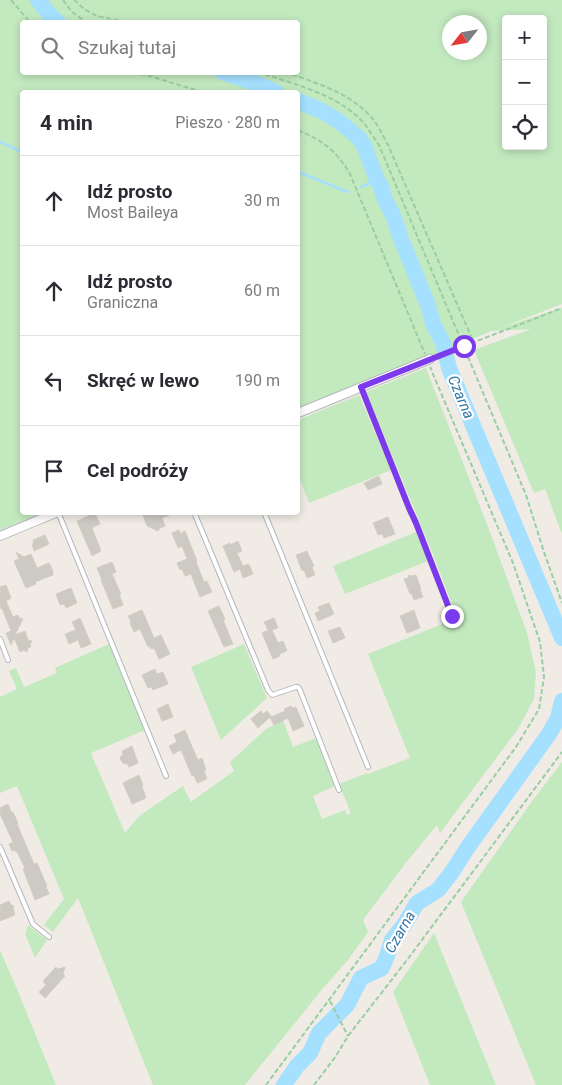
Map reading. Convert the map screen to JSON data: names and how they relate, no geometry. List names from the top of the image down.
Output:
{
  "water": ["Czarna"],
  "north": "bottom left",
  "page": {
    "map_buttons": ["+", "−"],
    "search": "Szukaj tutaj",
    "heading": ["4 min", "Pieszo · 280 m"],
    "list": [
      ["Idź prosto", "Most Baileya", "30 m"],
      ["Idź prosto", "Graniczna", "60 m"],
      ["Skręć w lewo", "190 m"],
      "Cel podróży"
    ]
  }
}
